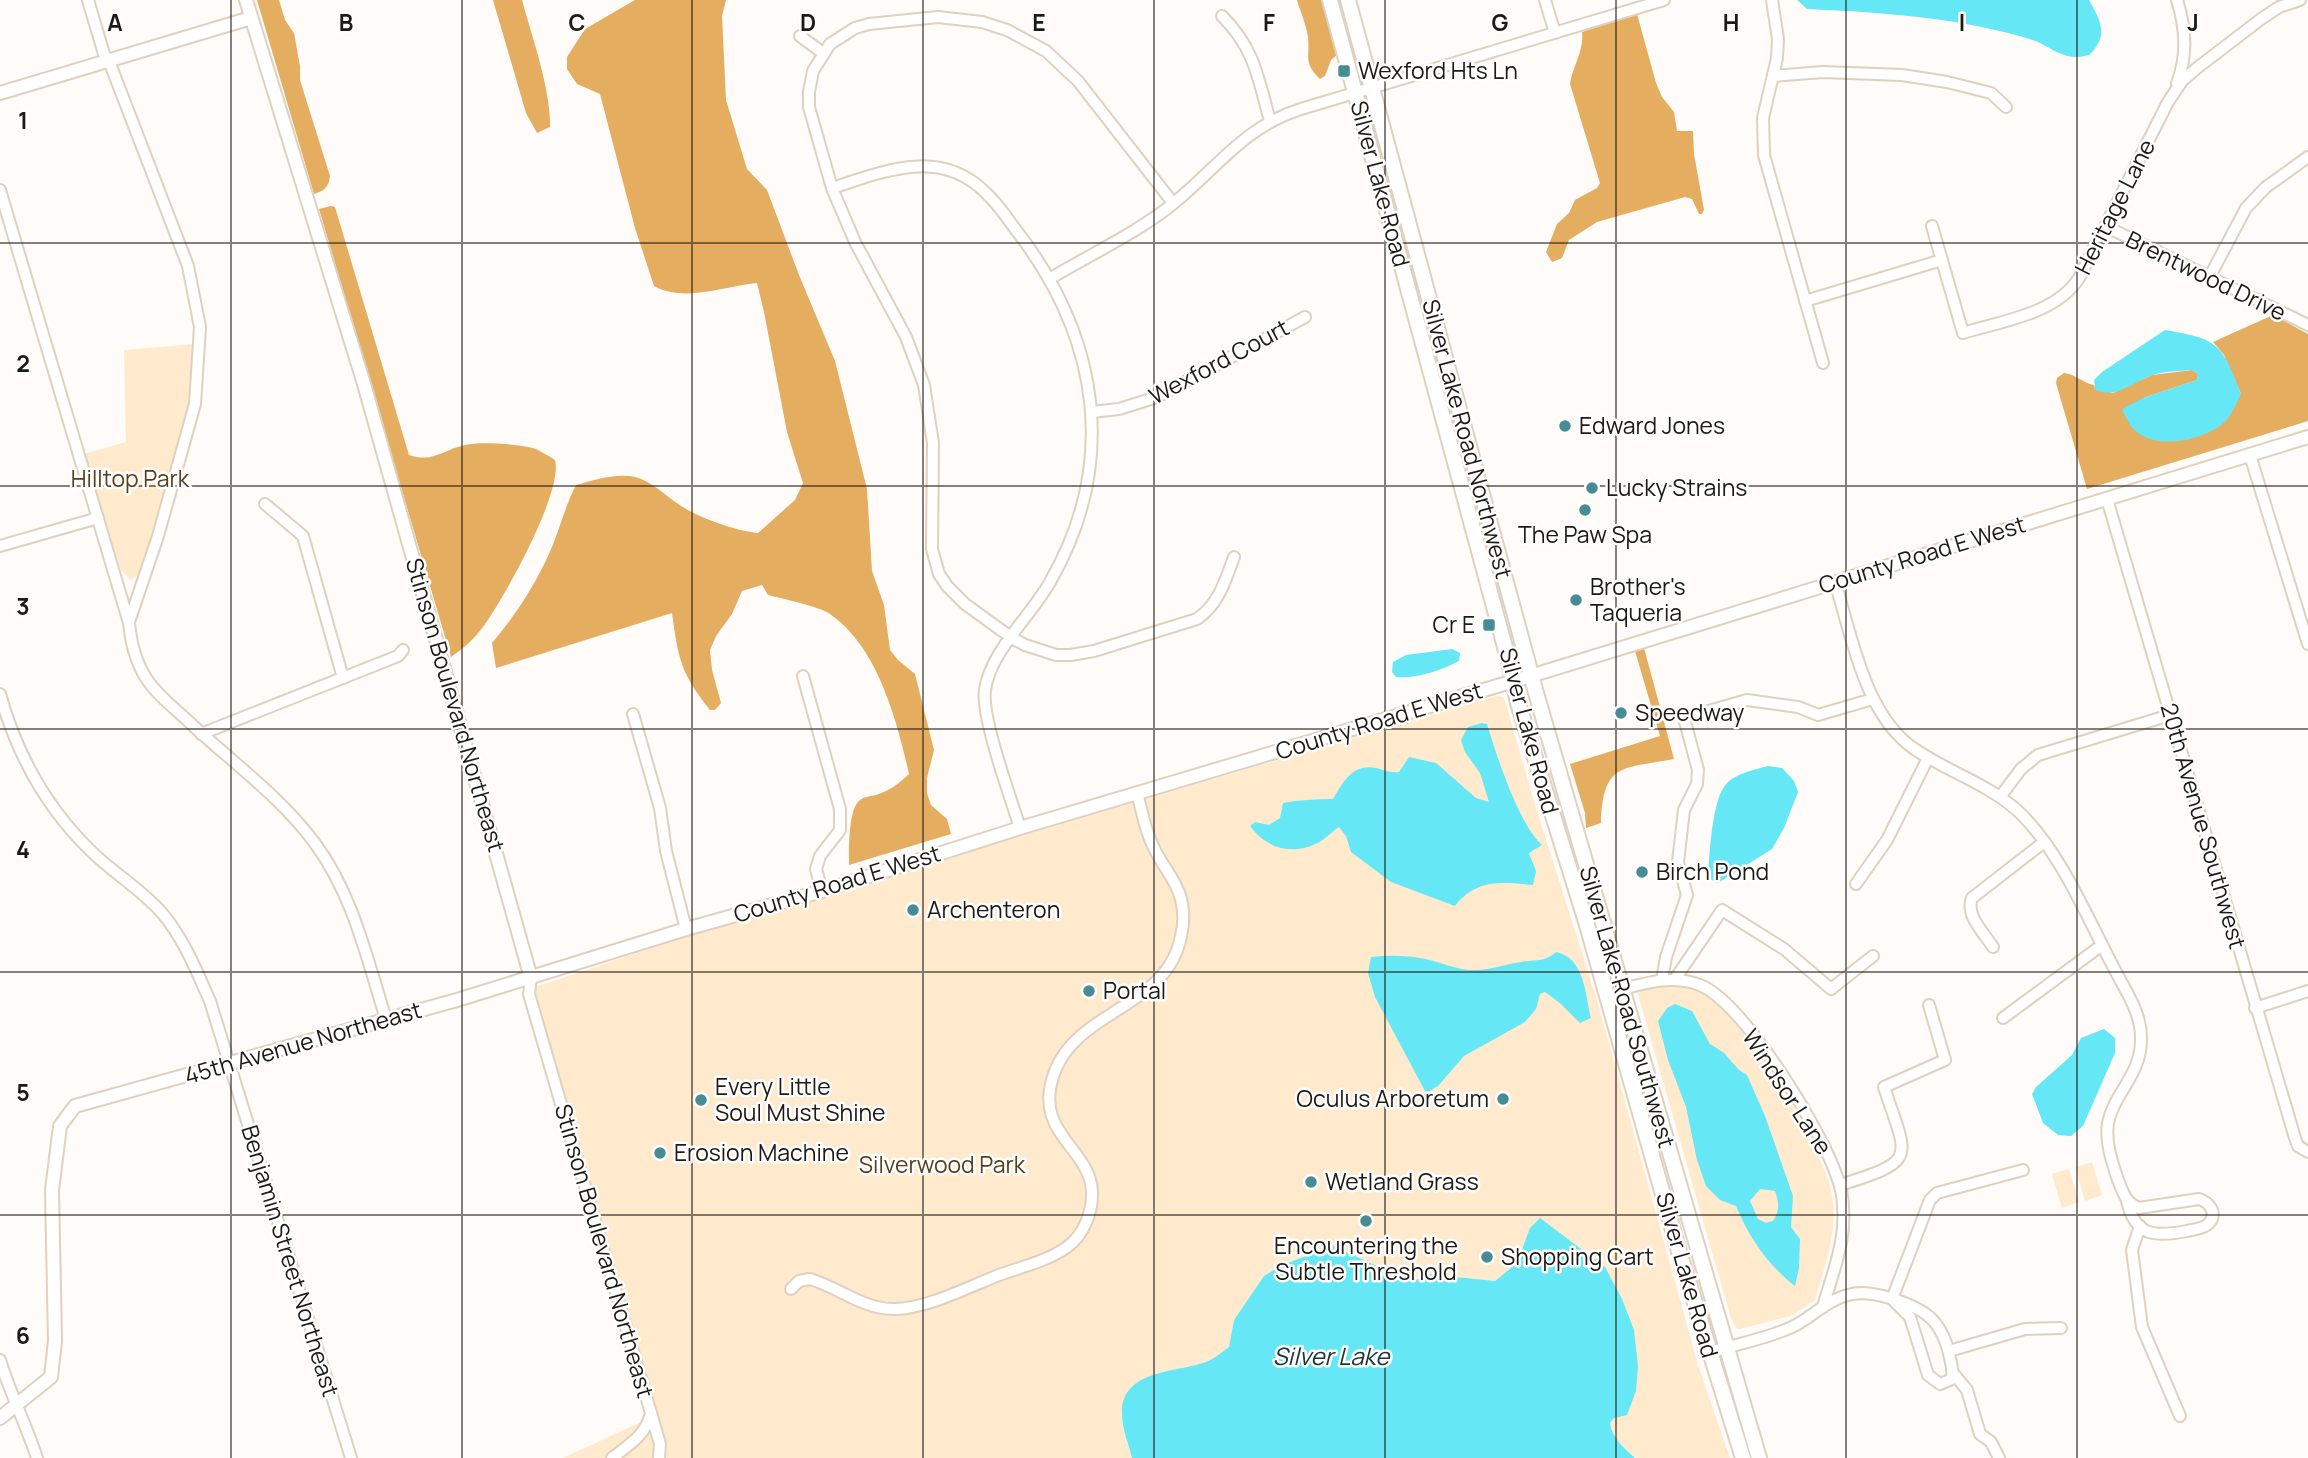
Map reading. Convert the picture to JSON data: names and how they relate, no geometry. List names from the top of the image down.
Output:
{
  "streets": {
    "main road": ["Silver Lake Road", "Silver Lake Road Northwest", "Silver Lake Road Southwest"],
    "street": [
      "Heritage Lane",
      "Brentwood Drive",
      "Wexford Court",
      "County Road E West",
      "Stinson Boulevard Northeast",
      "20th Avenue Southwest",
      "45th Avenue Northeast",
      "Windsor Lane",
      "Benjamin Street Northeast"
    ]
  },
  "crossings": [
    ["Silver Lake Road", "County Road E West"],
    ["Heritage Lane", "Brentwood Drive"],
    ["Silver Lake Road Northwest", "County Road E West"],
    ["Silver Lake Road Northwest", "Silver Lake Road Southwest"],
    ["County Road E West", "Stinson Boulevard Northeast"],
    ["County Road E West", "20th Avenue Southwest"],
    ["County Road E West", "Silver Lake Road Southwest"],
    ["County Road E West", "45th Avenue Northeast"],
    ["Stinson Boulevard Northeast", "45th Avenue Northeast"],
    ["Silver Lake Road Southwest", "Windsor Lane"],
    ["45th Avenue Northeast", "Benjamin Street Northeast"]
  ],
  "water": ["Silver Lake"],
  "parks": ["Hilltop Park", "Silverwood Park"],
  "places": {
    "transit": ["Wexford Hts Ln", "Cr E"],
    "other": [
      "Edward Jones",
      "Lucky Strains",
      "The Paw Spa",
      "Brother's Taqueria",
      "Speedway",
      "Birch Pond",
      "Archenteron",
      "Portal",
      "Oculus Arboretum",
      "Every Little Soul Must Shine",
      "Erosion Machine",
      "Wetland Grass",
      "Encountering the Subtle Threshold",
      "Shopping Cart"
    ]
  },
  "grid": {
    "columns": [
      "A",
      "B",
      "C",
      "D",
      "E",
      "F",
      "G",
      "H",
      "I",
      "J"
    ],
    "rows": [
      "1",
      "2",
      "3",
      "4",
      "5",
      "6"
    ]
  }
}
